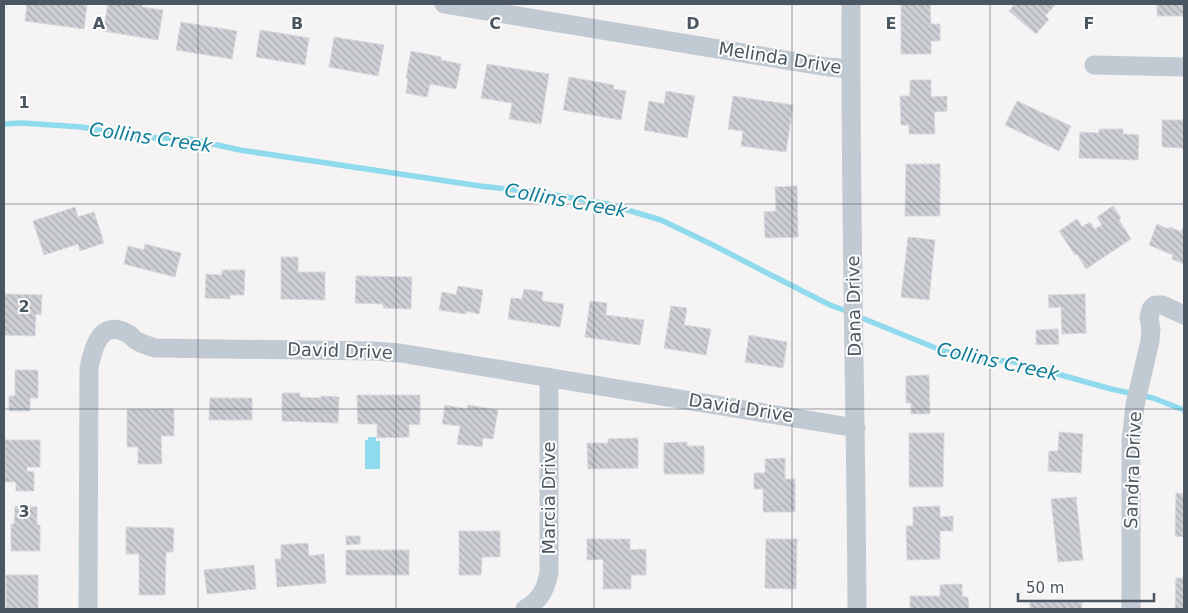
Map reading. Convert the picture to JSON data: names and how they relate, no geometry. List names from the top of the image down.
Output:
{
  "streets": {
    "street": [
      "Melinda Drive",
      "Dana Drive",
      "David Drive",
      "Sandra Drive",
      "Marcia Drive"
    ]
  },
  "crossings": [
    ["Melinda Drive", "Dana Drive"],
    ["Dana Drive", "David Drive"],
    ["David Drive", "Marcia Drive"]
  ],
  "water": ["Collins Creek"],
  "scale_bar": "50 m",
  "grid": {
    "columns": [
      "A",
      "B",
      "C",
      "D",
      "E",
      "F"
    ],
    "rows": ["1", "2", "3"]
  }
}
